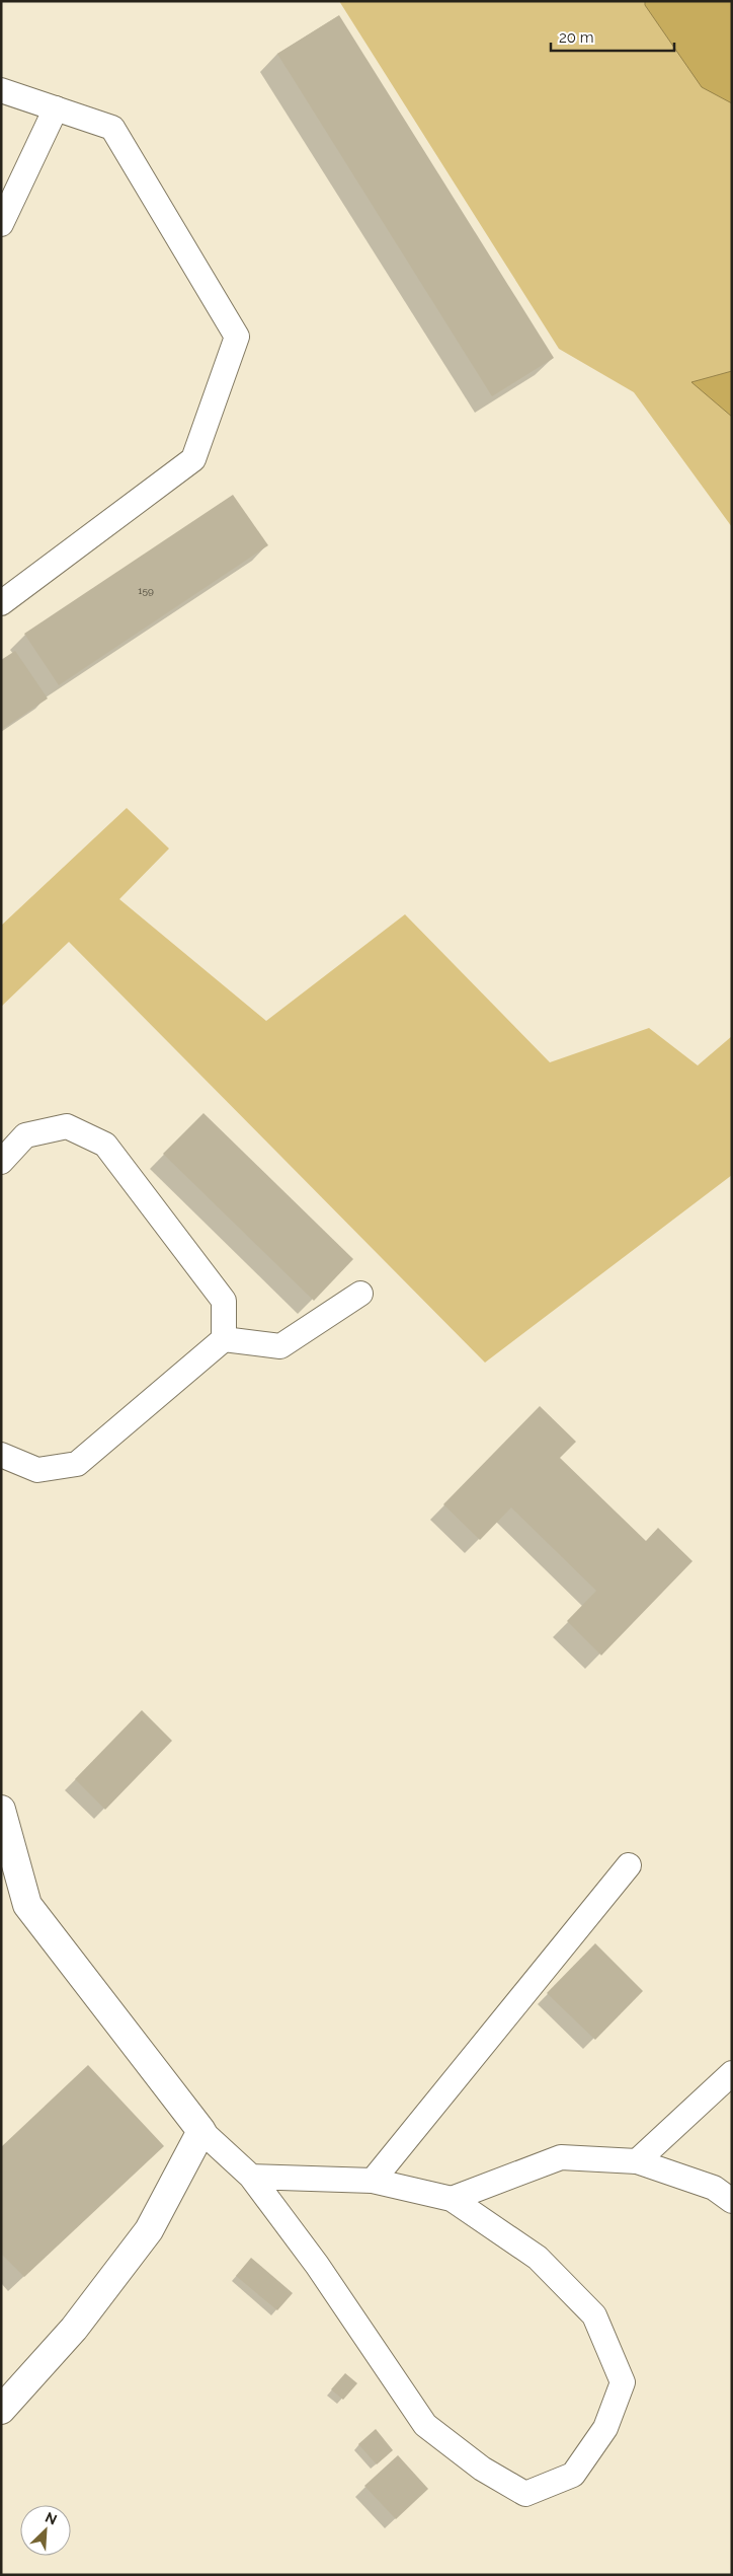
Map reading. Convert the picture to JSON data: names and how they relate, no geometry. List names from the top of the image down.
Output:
{
  "house_numbers": ["159"],
  "scale_bar": "20 m",
  "north": "top right"
}
